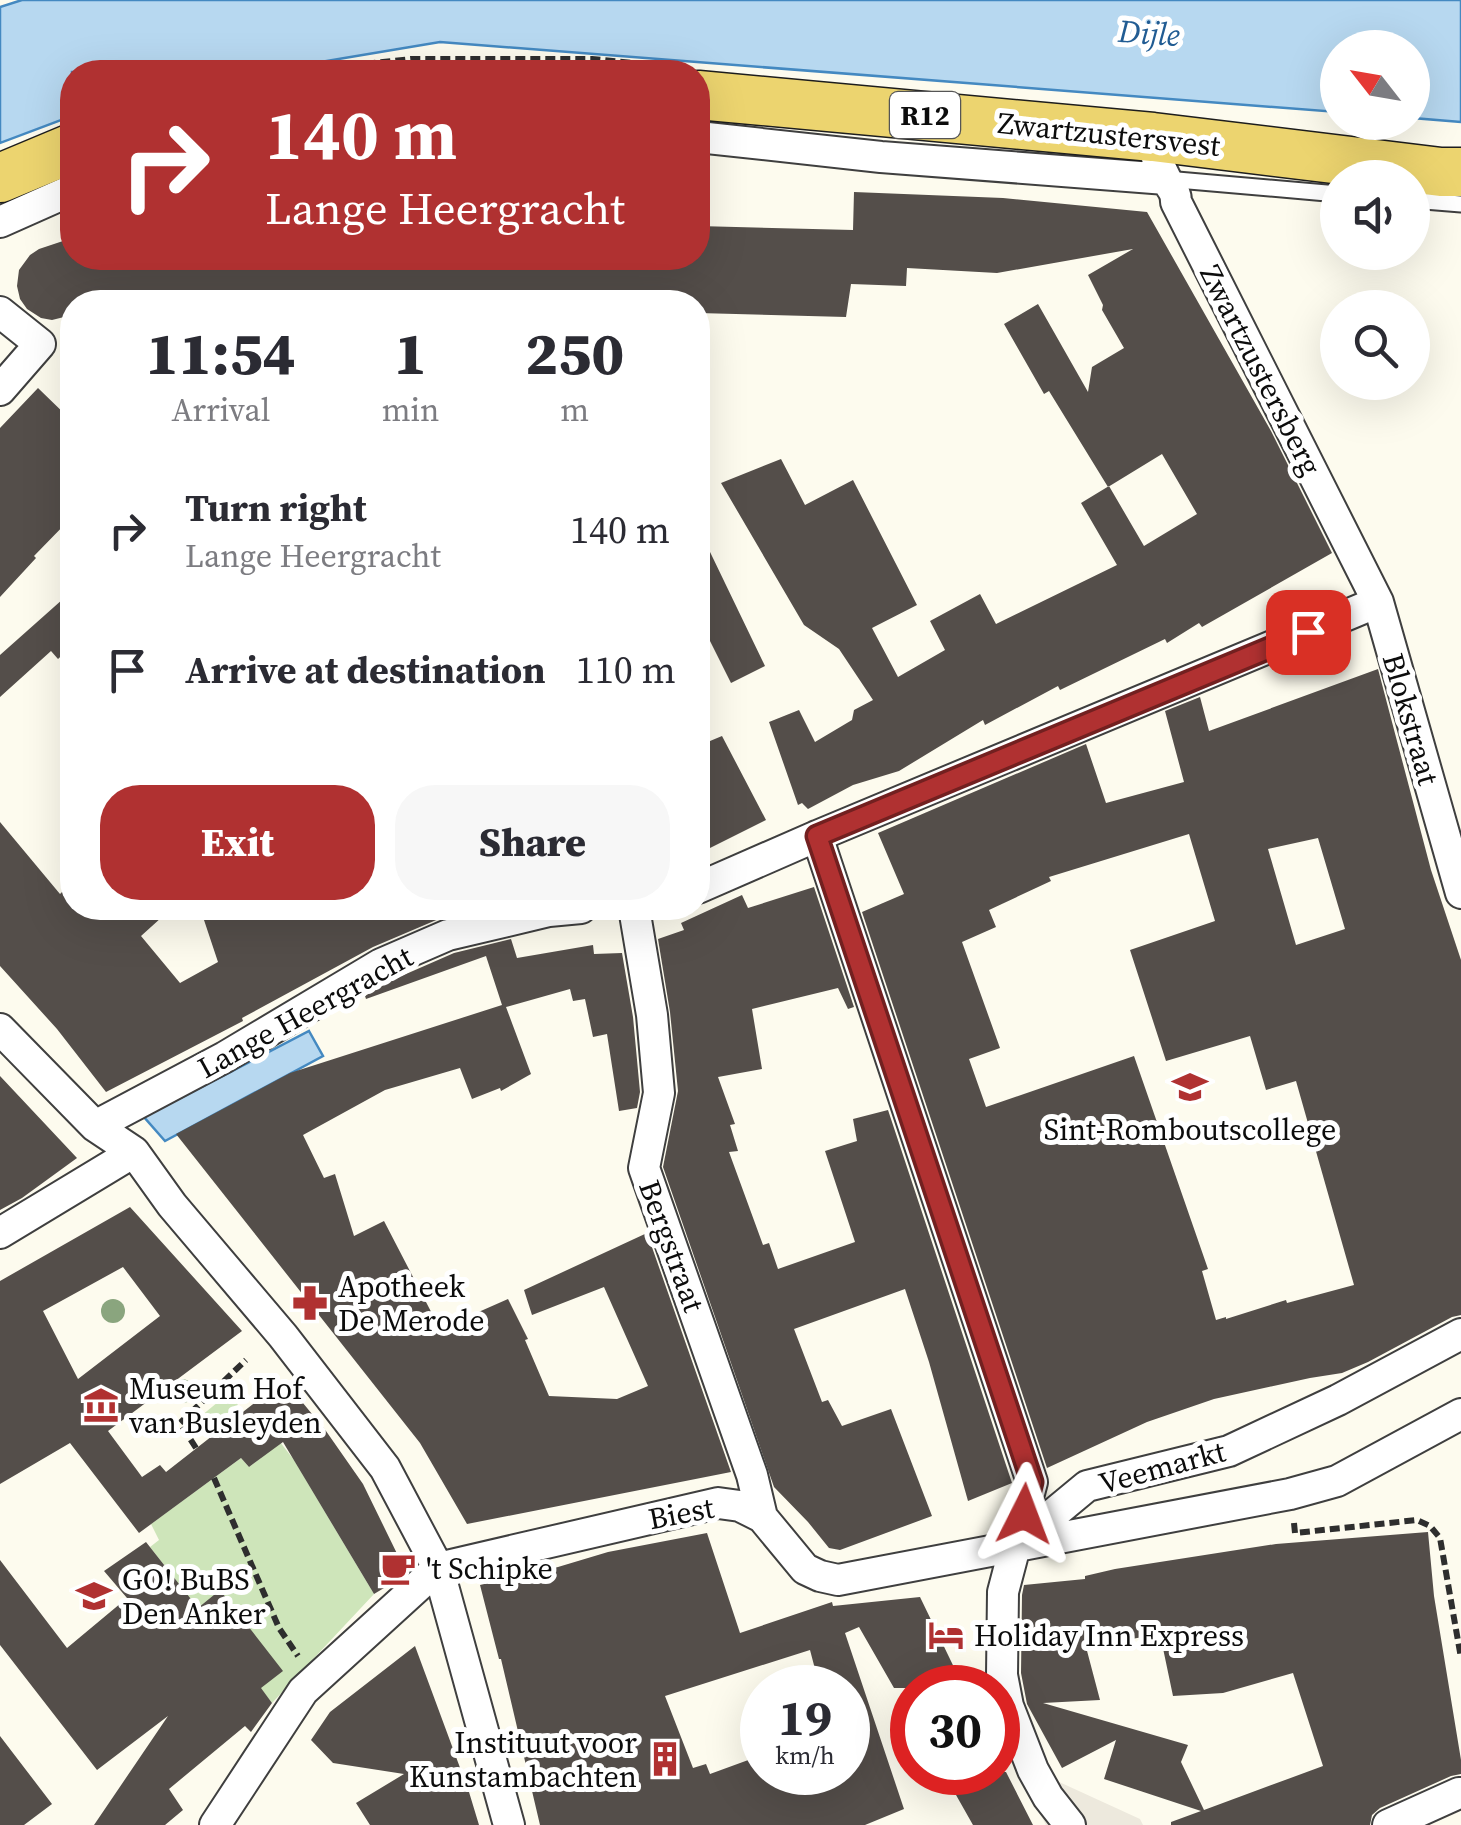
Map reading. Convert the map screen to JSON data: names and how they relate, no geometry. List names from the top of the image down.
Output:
{
  "streets": {
    "main road": ["R12", "Zwartzustersvest"],
    "street": [
      "Zwartzustersberg",
      "Blokstraat",
      "Lange Heergracht",
      "Bergstraat",
      "Veemarkt",
      "Biest"
    ]
  },
  "crossings": [
    ["Zwartzustersvest", "Zwartzustersberg"],
    ["Zwartzustersberg", "Blokstraat"],
    ["Bergstraat", "Biest"]
  ],
  "water": ["Dijle"],
  "places": {
    "school or university": ["Sint-Romboutscollege", "GO! BuBS Den Anker"],
    "pharmacy": ["Apotheek De Merode"],
    "museum": ["Museum Hof van Busleyden"],
    "cafe": ["'t Schipke"],
    "hotel": ["Holiday Inn Express"],
    "building": ["Instituut voor Kunstambachten"]
  },
  "north": "top left",
  "page": {
    "turn": ["140 m", "Lange Heergracht"],
    "eta": [
      "11:54",
      "Arrival",
      "1",
      "min",
      "250",
      "m"
    ],
    "list": [
      {
        "name": "Turn right",
        "note": "Lange Heergracht",
        "value": "140 m"
      },
      {
        "name": "Arrive at destination",
        "value": "110 m"
      }
    ],
    "buttons": ["Exit", "Share"],
    "speed": "19 km/h",
    "limit": "30"
  }
}
